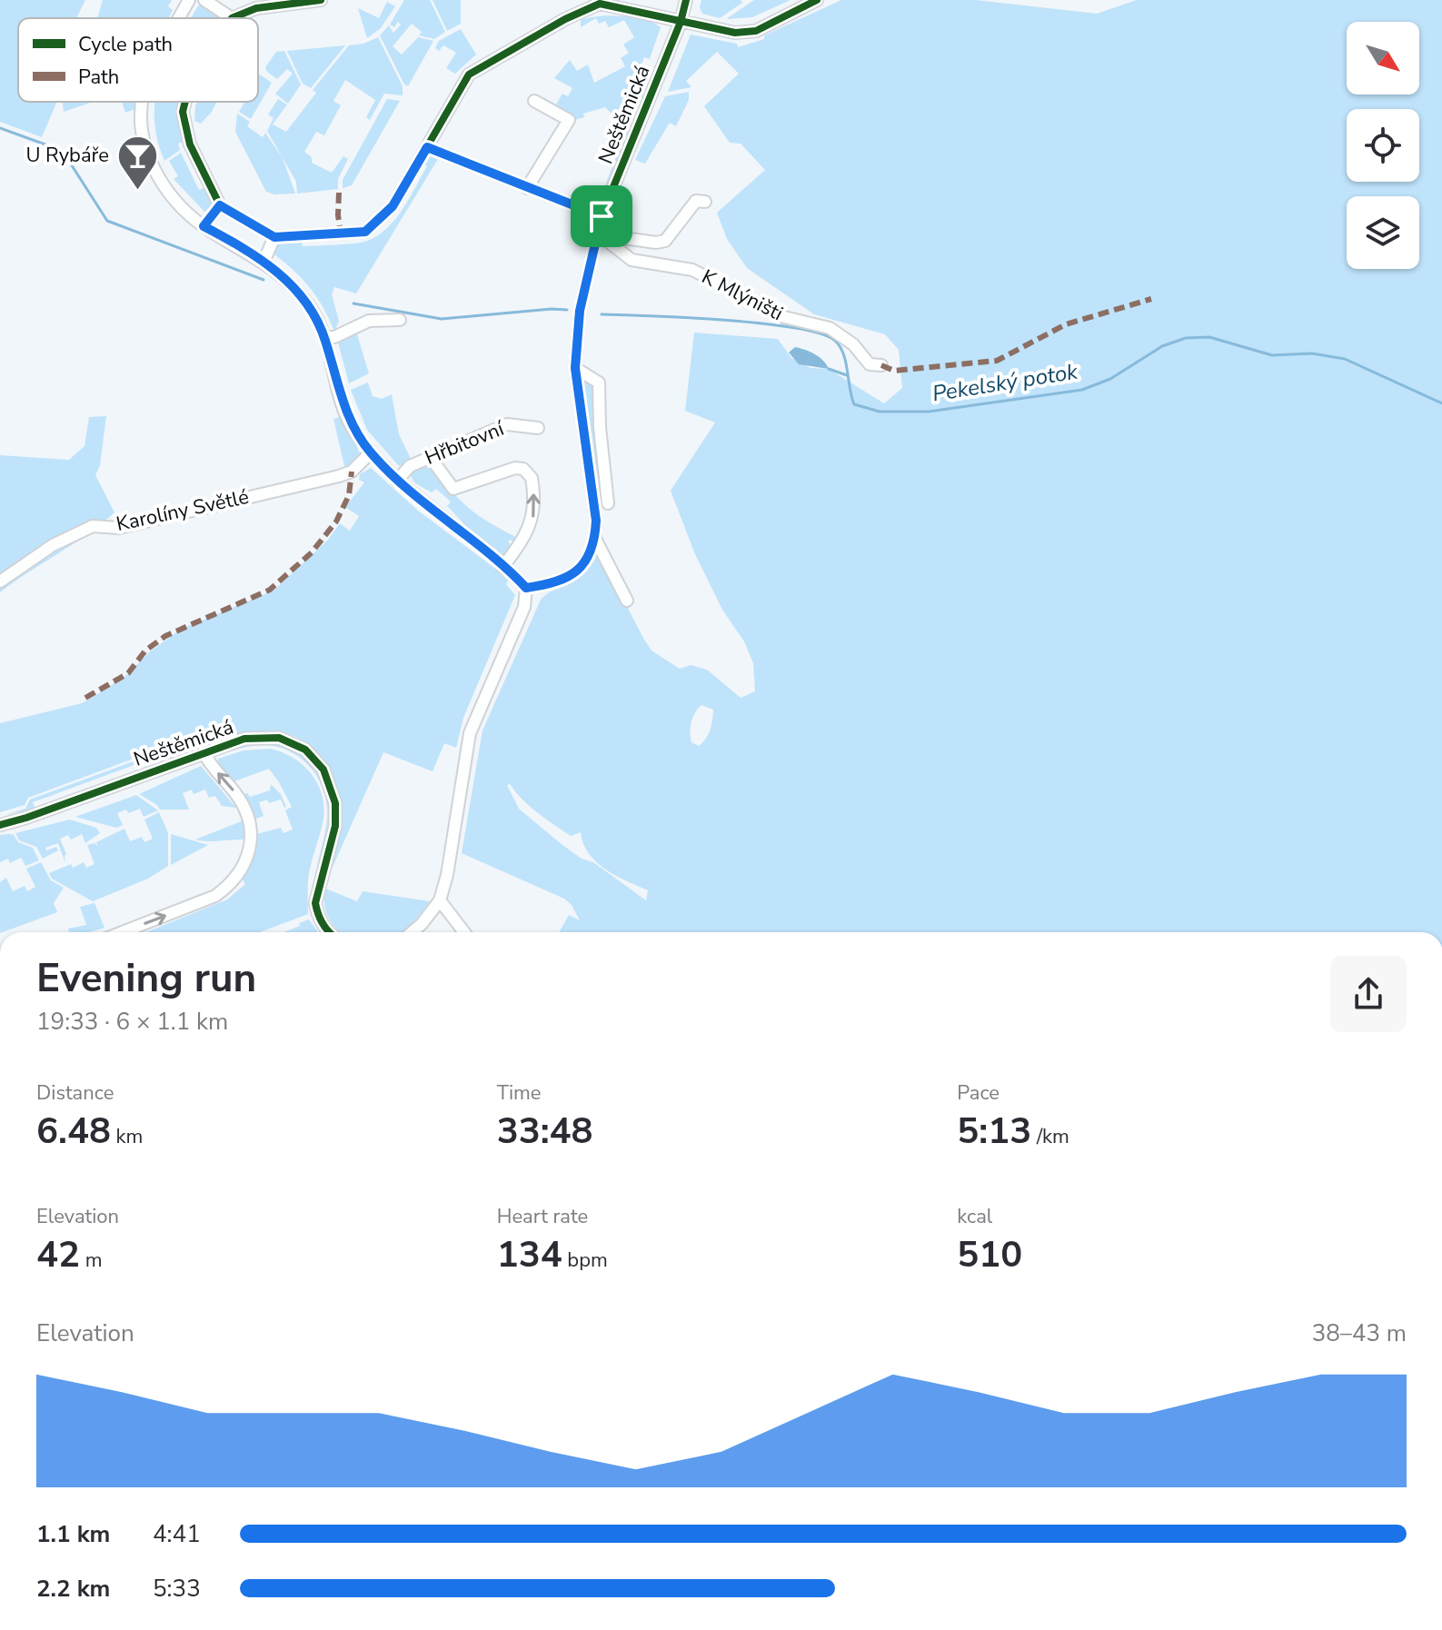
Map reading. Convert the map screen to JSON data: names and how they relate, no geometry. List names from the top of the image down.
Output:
{
  "streets": {
    "street": [
      "Neštěmická",
      "K Mlýništi",
      "Hřbitovní",
      "Karolíny Světlé"
    ]
  },
  "crossings": [
    ["Neštěmická", "K Mlýništi"],
    ["Hřbitovní", "Karolíny Světlé"]
  ],
  "water": ["Pekelský potok"],
  "places": {
    "bar": ["U Rybáře"]
  },
  "legend": ["Cycle path", "Path"],
  "north": "bottom right",
  "page": {
    "heading": ["Evening run", "19:33 · 6 × 1.1 km"],
    "stats": [
      ["Distance", "6.48 km"],
      ["Time", "33:48"],
      ["Pace", "5:13 /km"],
      ["Elevation", "42 m"],
      ["Heart rate", "134 bpm"],
      ["kcal", "510"]
    ],
    "chart": ["Elevation", "38–43 m"],
    "list": [
      {
        "name": "1.1 km",
        "note": "4:41"
      },
      {
        "name": "2.2 km",
        "note": "5:33"
      }
    ]
  }
}
